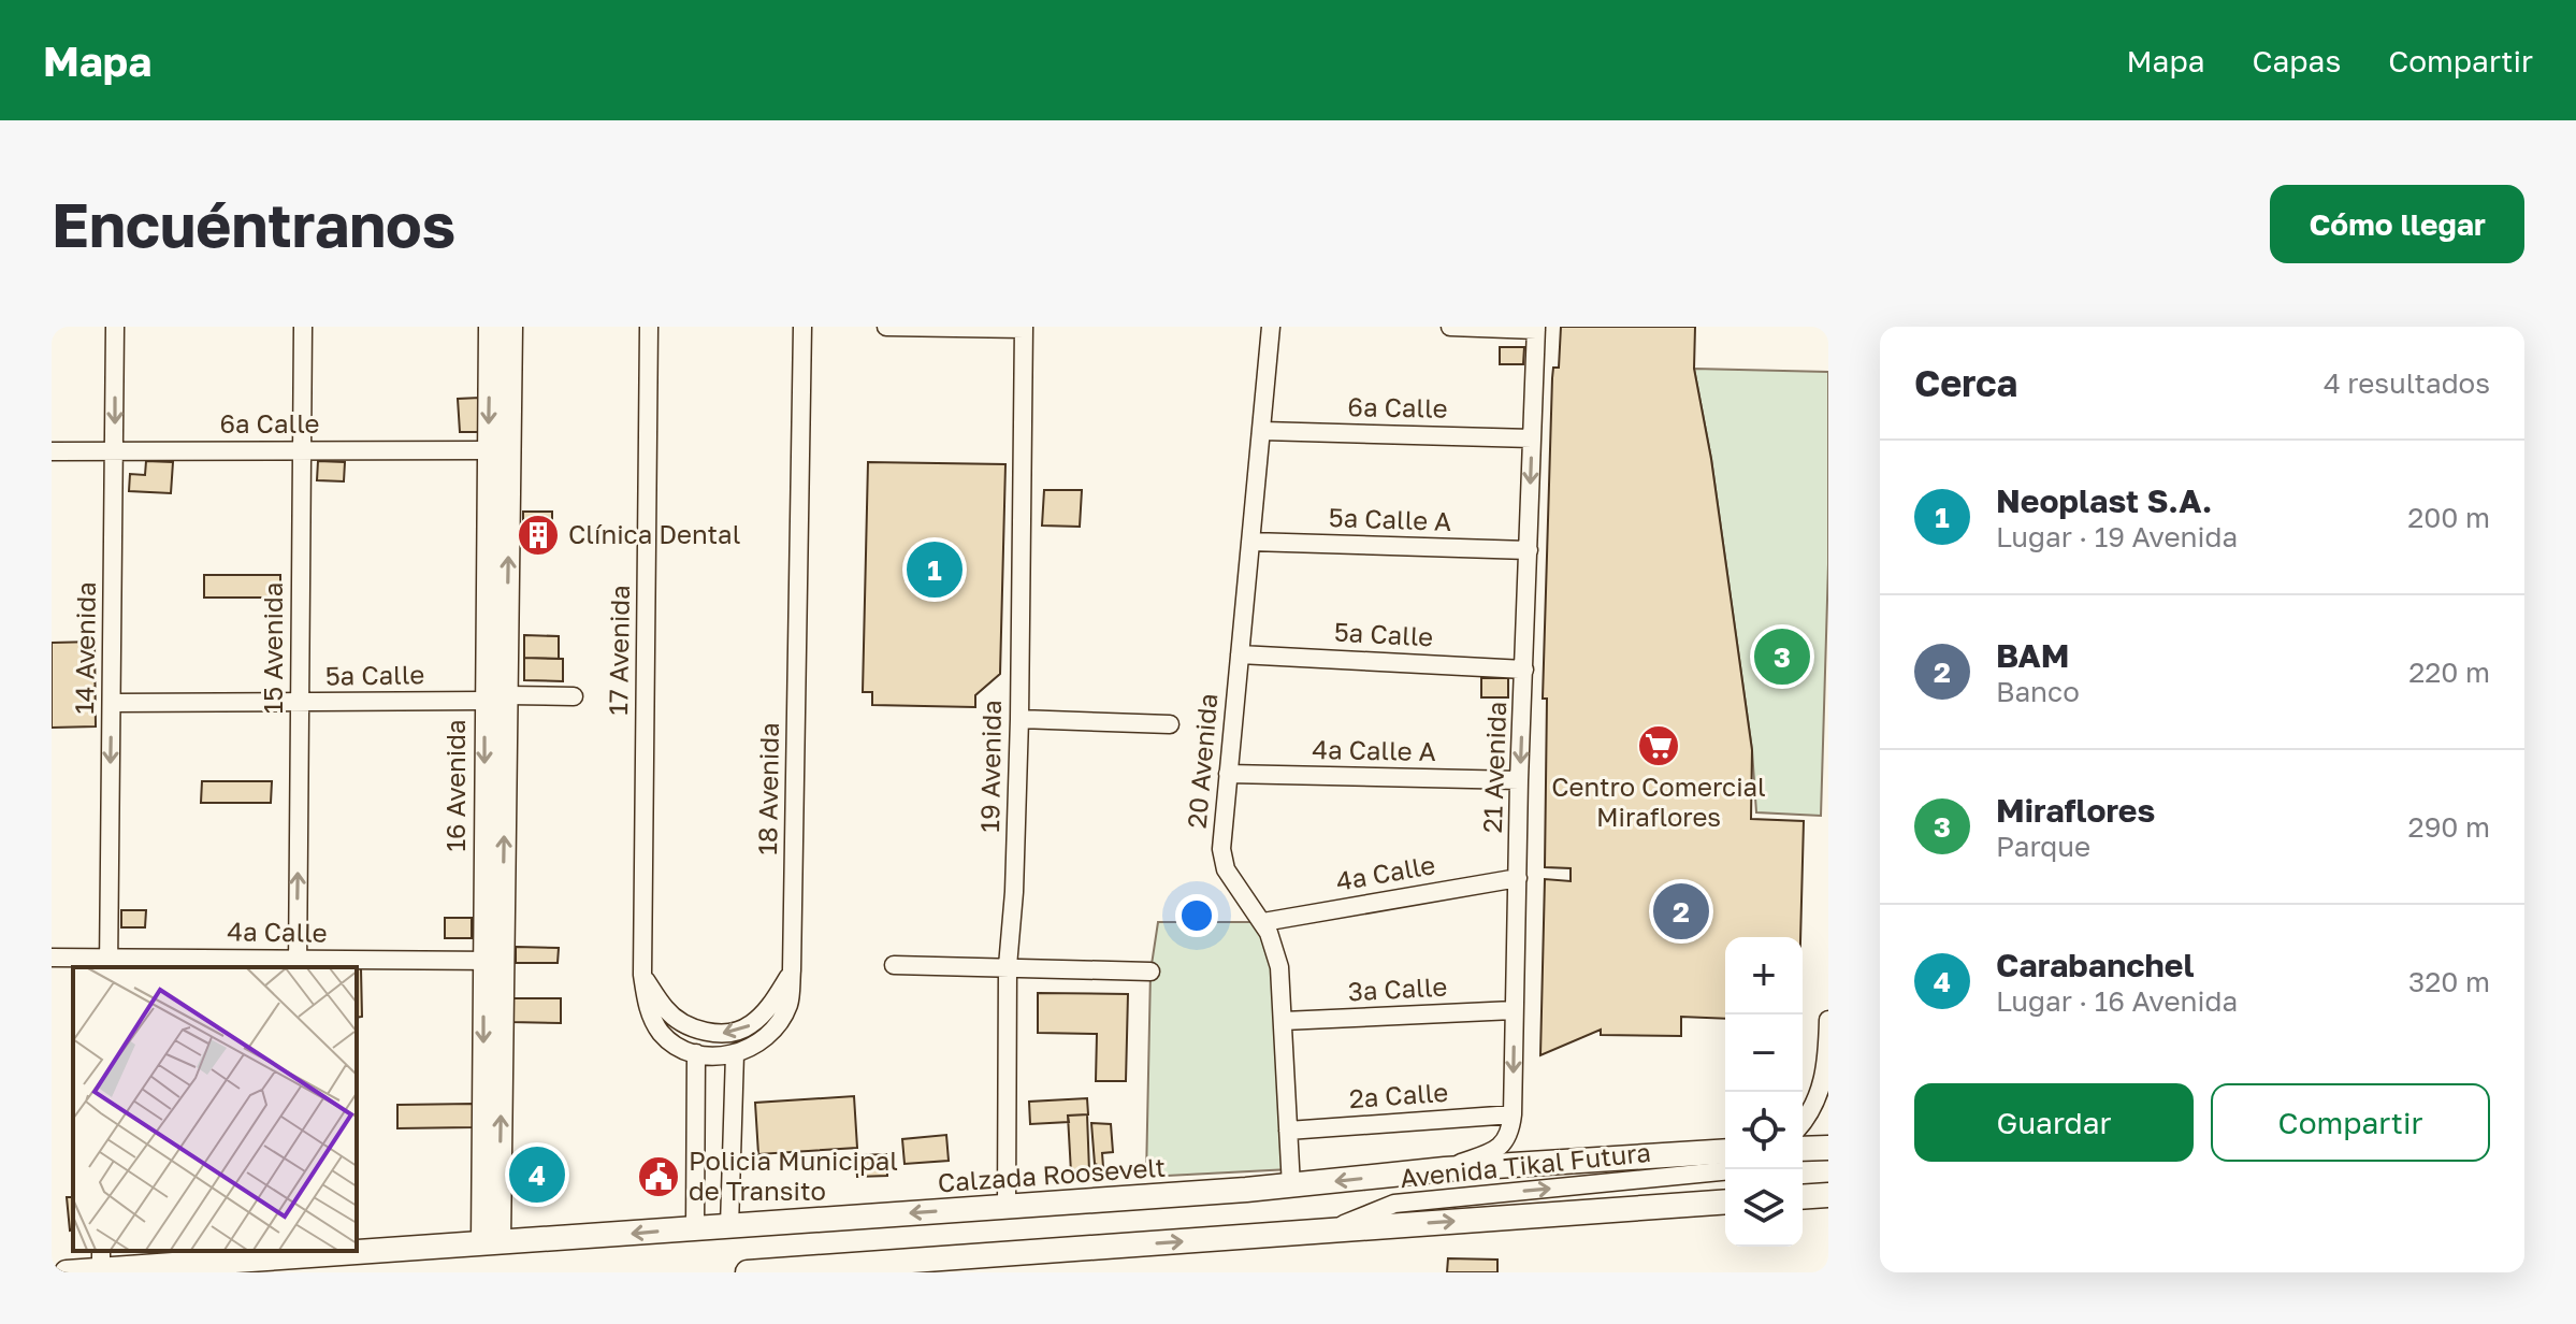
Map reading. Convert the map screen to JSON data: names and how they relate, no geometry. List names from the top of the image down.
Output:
{
  "streets": {
    "highway": ["Calzada Roosevelt"],
    "main road": ["16 Avenida"],
    "street": [
      "6a Calle",
      "5a Calle A",
      "5a Calle",
      "14 Avenida",
      "15 Avenida",
      "17 Avenida",
      "4a Calle A",
      "20 Avenida",
      "19 Avenida",
      "21 Avenida",
      "18 Avenida",
      "4a Calle",
      "3a Calle",
      "2a Calle",
      "Avenida Tikal Futura"
    ]
  },
  "crossings": [
    ["6a Calle", "14 Avenida"],
    ["6a Calle", "15 Avenida"],
    ["6a Calle", "20 Avenida"],
    ["6a Calle", "21 Avenida"],
    ["6a Calle", "16 Avenida"],
    ["5a Calle A", "20 Avenida"],
    ["5a Calle A", "21 Avenida"],
    ["5a Calle", "14 Avenida"],
    ["5a Calle", "15 Avenida"],
    ["5a Calle", "20 Avenida"],
    ["5a Calle", "21 Avenida"],
    ["5a Calle", "16 Avenida"],
    ["14 Avenida", "4a Calle"],
    ["15 Avenida", "4a Calle"],
    ["4a Calle A", "20 Avenida"],
    ["4a Calle A", "21 Avenida"],
    ["20 Avenida", "4a Calle"],
    ["20 Avenida", "3a Calle"],
    ["20 Avenida", "2a Calle"],
    ["20 Avenida", "Calzada Roosevelt"],
    ["19 Avenida", "Calzada Roosevelt"],
    ["21 Avenida", "4a Calle"],
    ["21 Avenida", "3a Calle"],
    ["21 Avenida", "2a Calle"],
    ["21 Avenida", "Calzada Roosevelt"],
    ["16 Avenida", "4a Calle"],
    ["16 Avenida", "Calzada Roosevelt"]
  ],
  "one_way": [
    "14 Avenida",
    "15 Avenida",
    "21 Avenida",
    "Avenida Tikal Futura"
  ],
  "places": {
    "building": ["Clínica Dental"],
    "supermarket": ["Centro Comercial Miraflores"],
    "public building": ["Policia Municipal de Transito"]
  },
  "page": {
    "header": "Mapa",
    "nav": ["Mapa", "Capas", "Compartir"],
    "buttons": [
      "Cómo llegar",
      ["Guardar", "Compartir"]
    ],
    "title": "Encuéntranos",
    "heading": ["Cerca", "4 resultados"],
    "list": [
      {
        "mark": "1",
        "name": "Neoplast S.A.",
        "note": "Lugar · 19 Avenida",
        "value": "200 m"
      },
      {
        "mark": "2",
        "name": "BAM",
        "note": "Banco",
        "value": "220 m"
      },
      {
        "mark": "3",
        "name": "Miraflores",
        "note": "Parque",
        "value": "290 m"
      },
      {
        "mark": "4",
        "name": "Carabanchel",
        "note": "Lugar · 16 Avenida",
        "value": "320 m"
      }
    ],
    "pins": [
      "1",
      "3",
      "2",
      "4"
    ],
    "map_buttons": ["+", "−"]
  }
}
